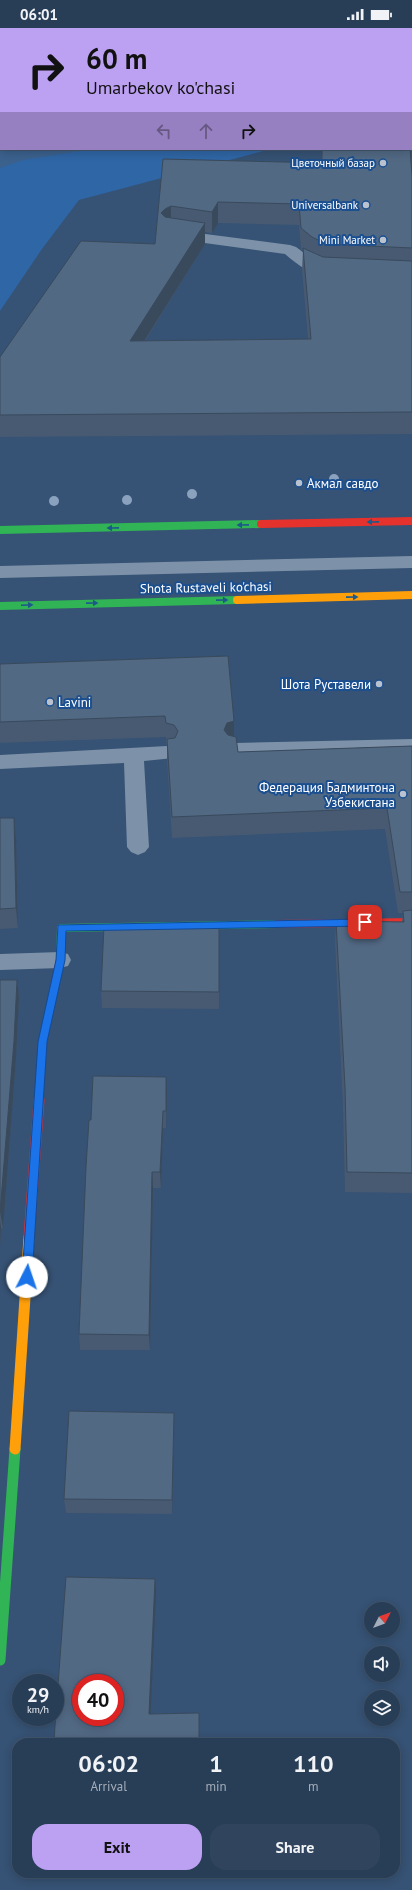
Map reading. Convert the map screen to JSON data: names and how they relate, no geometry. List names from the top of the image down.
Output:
{
  "streets": {
    "street": ["Shota Rustaveli ko'chasi"]
  },
  "places": [
    "Цветочный базар",
    "Universalbank",
    "Mini Market",
    "Акмал савдо",
    "Шота Руставели",
    "Lavini",
    "Федерация Бадминтона Узбекистана"
  ],
  "north": "top right",
  "page": {
    "status": "06:01",
    "turn": ["60 m", "Umarbekov ko'chasi"],
    "speed": "29 km/h",
    "limit": "40",
    "eta": [
      "06:02",
      "Arrival",
      "1",
      "min",
      "110",
      "m"
    ],
    "buttons": ["Exit", "Share"]
  }
}
